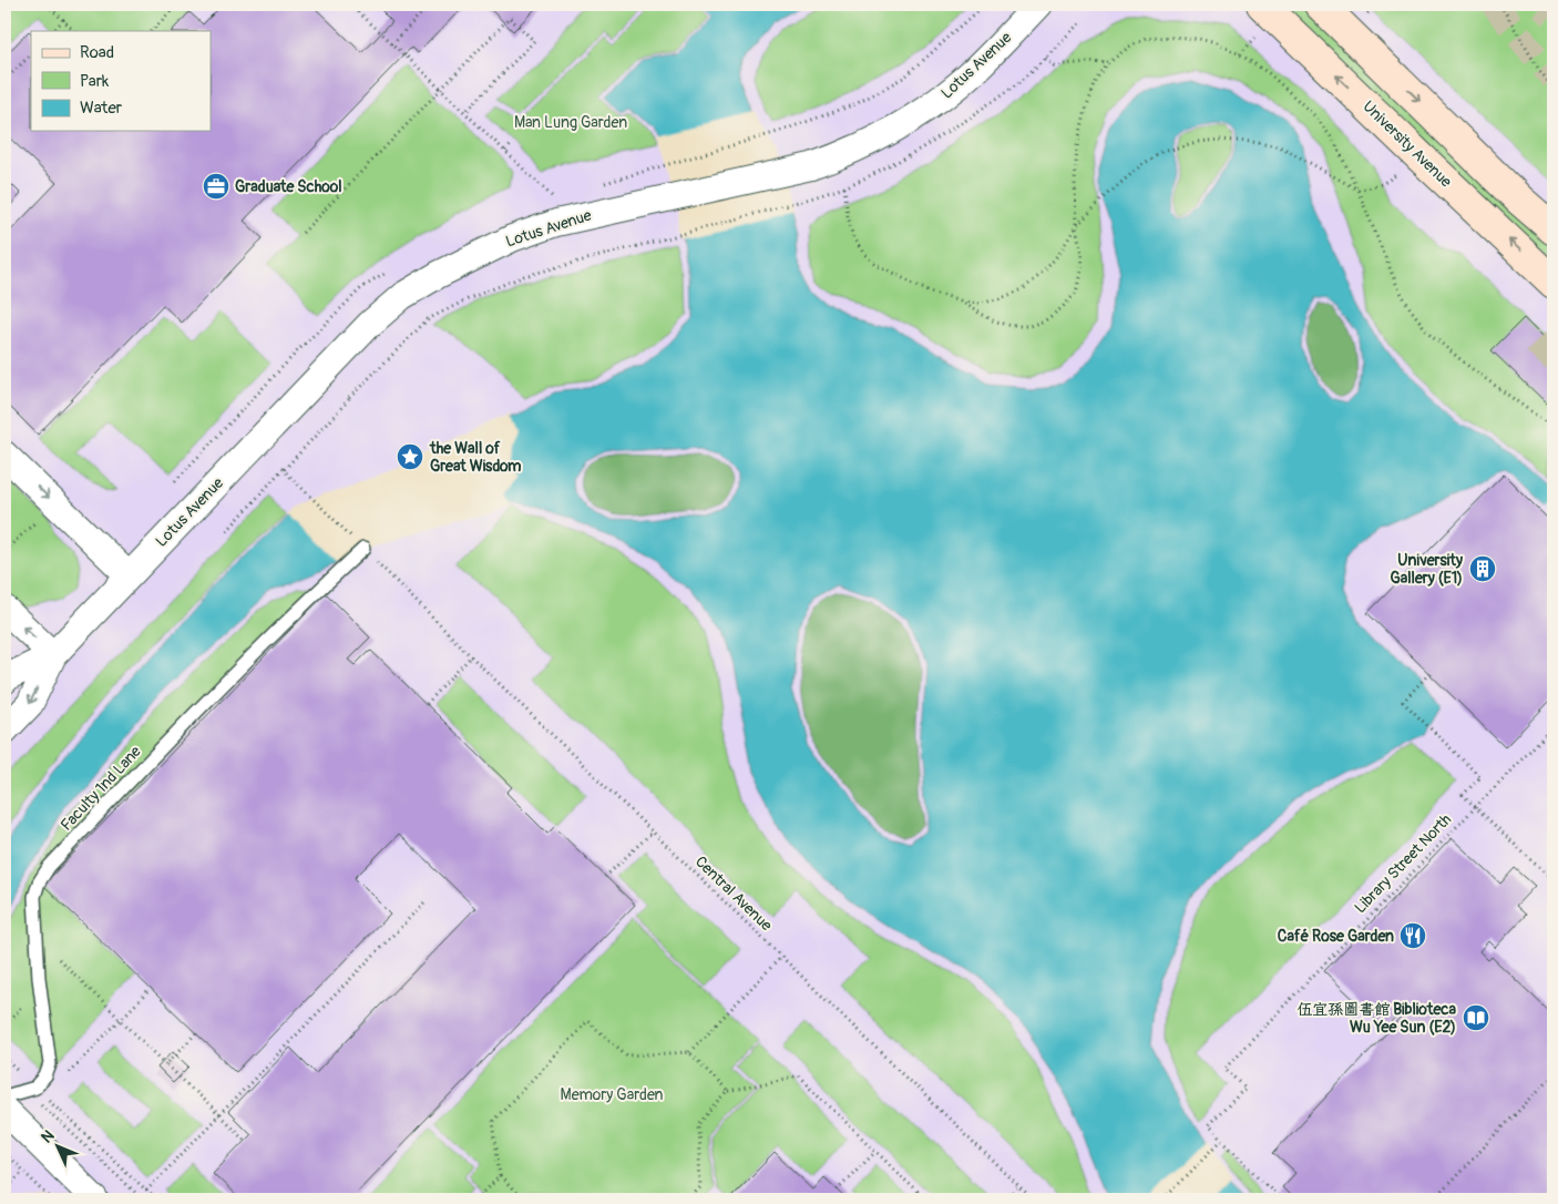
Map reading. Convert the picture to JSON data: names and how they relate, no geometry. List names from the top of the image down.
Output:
{
  "streets": {
    "main road": ["University Avenue"],
    "street": ["Lotus Avenue"],
    "lane": ["Faculty 1nd Lane"],
    "path": ["Library Street North", "Central Avenue"]
  },
  "parks": ["Man Lung Garden", "Memory Garden"],
  "places": {
    "office": ["Graduate School"],
    "place": ["the Wall of Great Wisdom"],
    "building": ["University Gallery (E1)"],
    "restaurant": ["Café Rose Garden"],
    "library": ["伍宜孫圖書館 Biblioteca Wu Yee Sun (E2)"]
  },
  "legend": ["Road", "Park", "Water"],
  "north": "top left"
}
